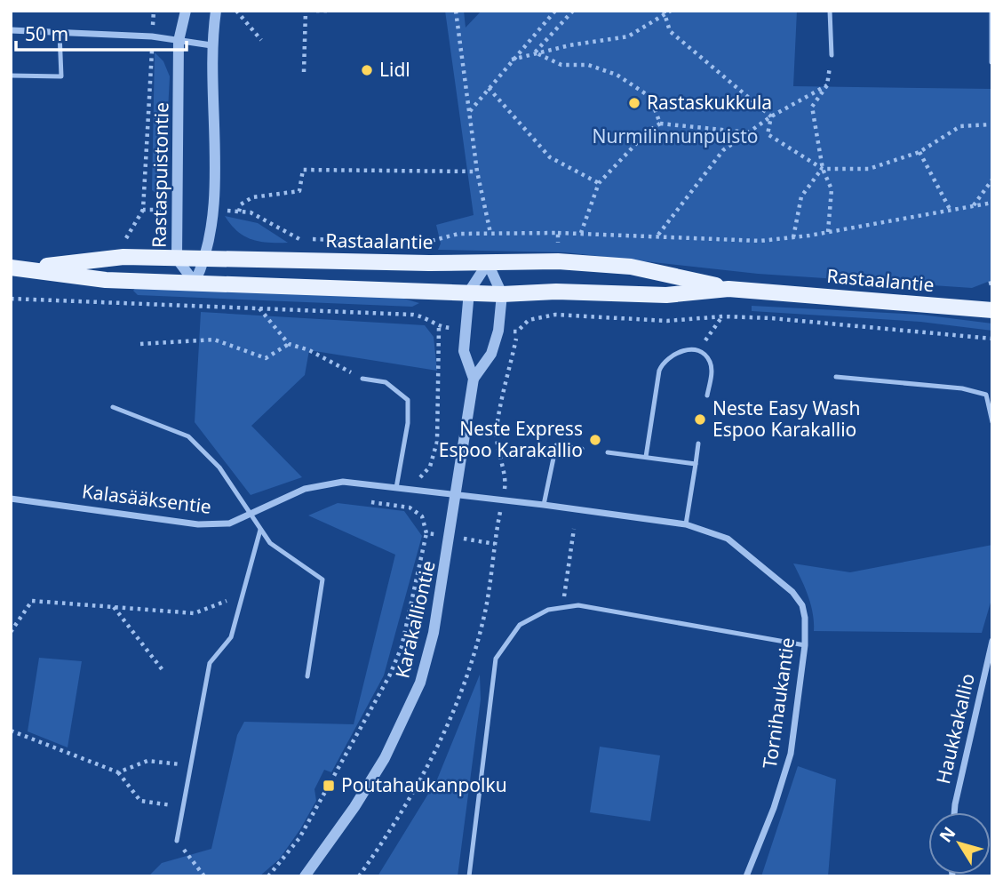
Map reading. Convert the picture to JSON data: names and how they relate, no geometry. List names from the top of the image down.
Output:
{
  "streets": {
    "main road": ["Rastaalantie"],
    "street": [
      "Rastaspuistontie",
      "Kalasääksentie",
      "Karakalliontie",
      "Tornihaukantie",
      "Haukkakallio"
    ]
  },
  "crossings": [
    ["Rastaspuistontie", "Rastaalantie"],
    ["Rastaalantie", "Karakalliontie"],
    ["Kalasääksentie", "Karakalliontie"],
    ["Kalasääksentie", "Tornihaukantie"],
    ["Karakalliontie", "Tornihaukantie"]
  ],
  "parks": ["Nurmilinnunpuisto"],
  "places": {
    "other": [
      "Lidl",
      "Rastaskukkula",
      "Neste Easy Wash Espoo Karakallio",
      "Neste Express Espoo Karakallio"
    ],
    "transit": ["Poutahaukanpolku"]
  },
  "scale_bar": "50 m",
  "north": "top left"
}
